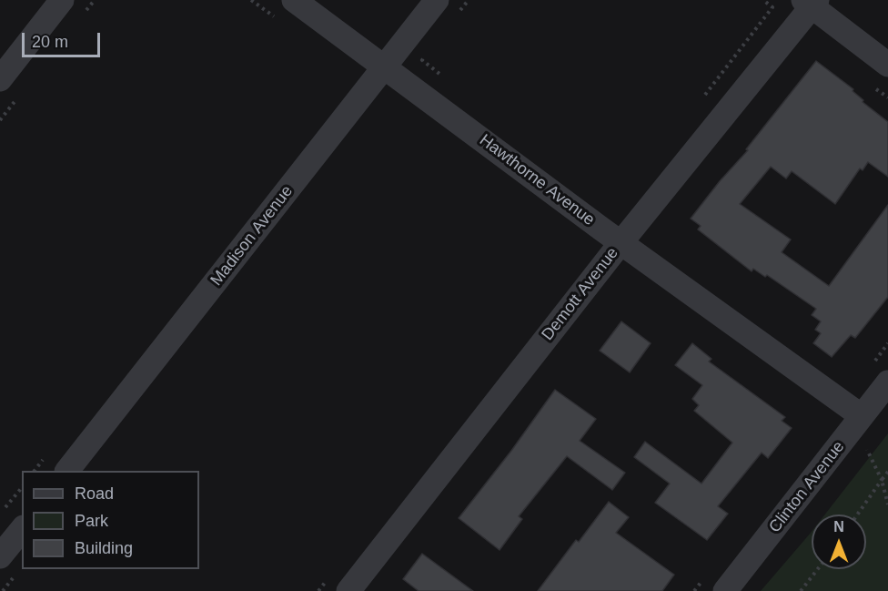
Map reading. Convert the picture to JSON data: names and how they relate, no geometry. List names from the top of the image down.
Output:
{
  "streets": {
    "street": [
      "Hawthorne Avenue",
      "Madison Avenue",
      "Demott Avenue",
      "Clinton Avenue"
    ]
  },
  "crossings": [
    ["Hawthorne Avenue", "Madison Avenue"],
    ["Hawthorne Avenue", "Demott Avenue"],
    ["Hawthorne Avenue", "Clinton Avenue"]
  ],
  "legend": ["Road", "Park", "Building"],
  "scale_bar": "20 m",
  "north": "top"
}
